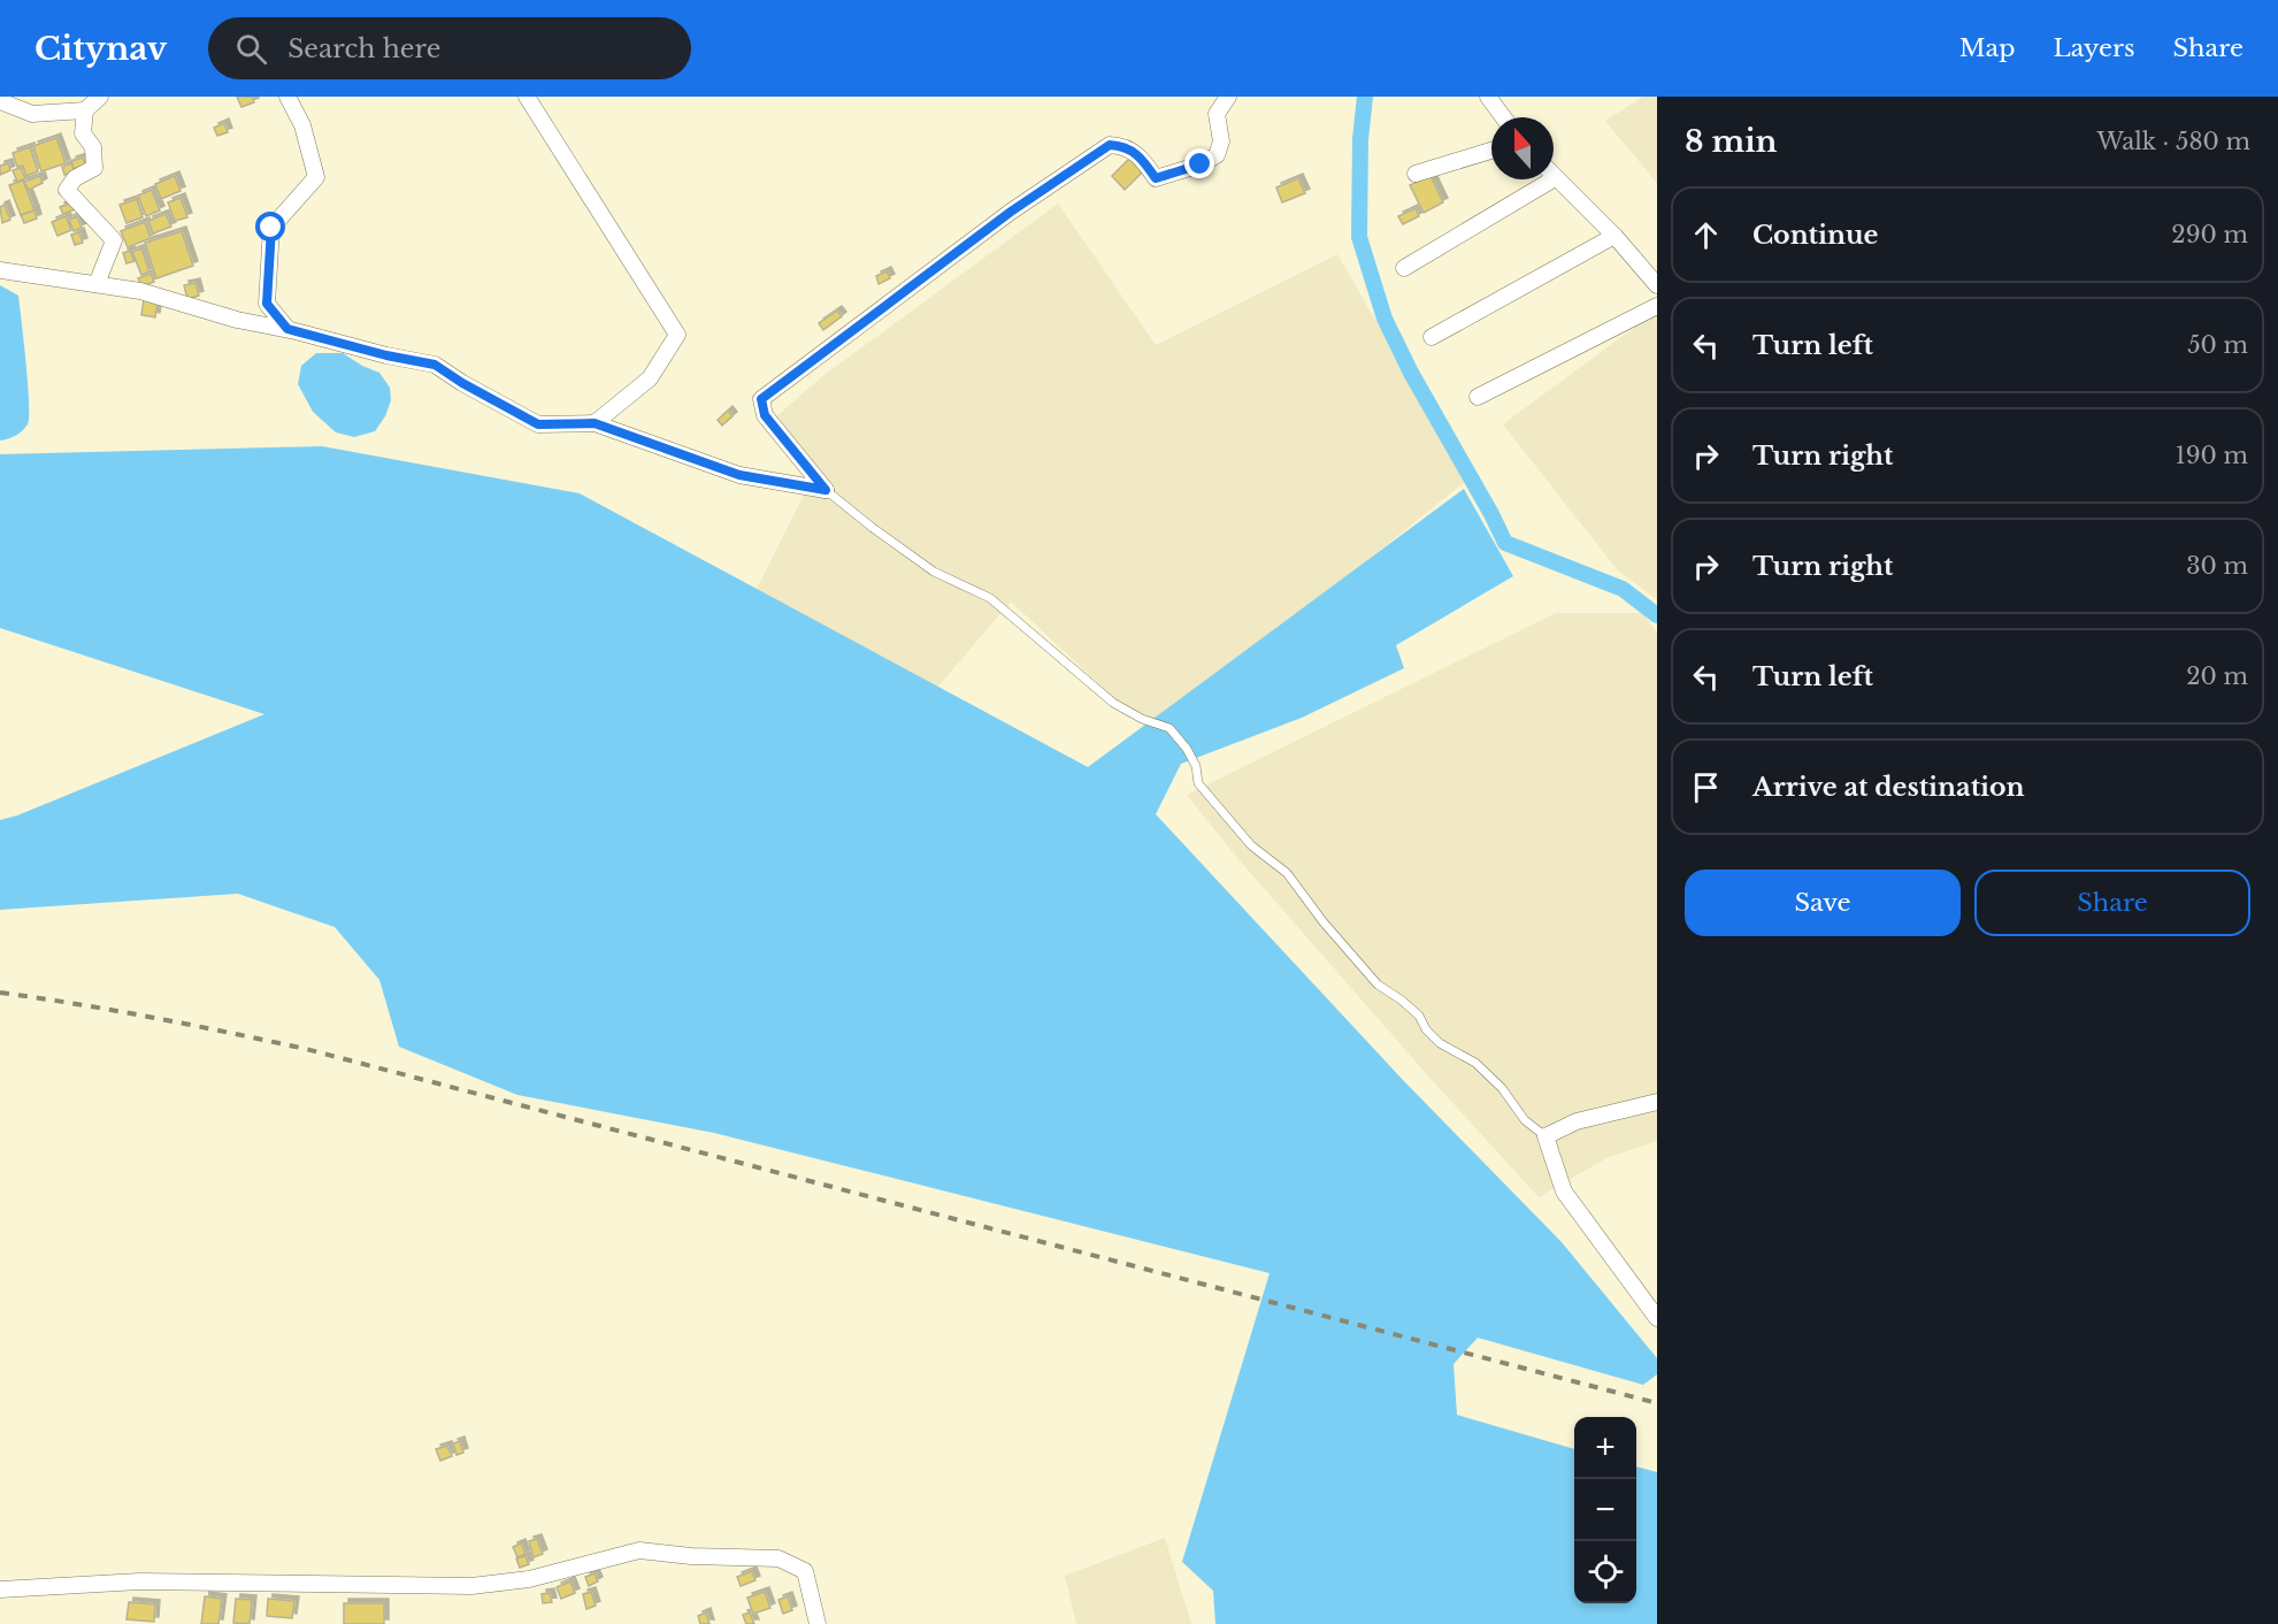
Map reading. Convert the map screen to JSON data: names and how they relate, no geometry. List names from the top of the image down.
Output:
{
  "north": "top",
  "page": {
    "header": "Citynav",
    "search": "Search here",
    "nav": ["Map", "Layers", "Share"],
    "heading": ["8 min", "Walk · 580 m"],
    "list": [
      ["Continue", "290 m"],
      ["Turn left", "50 m"],
      ["Turn right", "190 m"],
      ["Turn right", "30 m"],
      ["Turn left", "20 m"],
      "Arrive at destination"
    ],
    "buttons": ["Save", "Share"],
    "map_buttons": ["+", "−"]
  }
}
